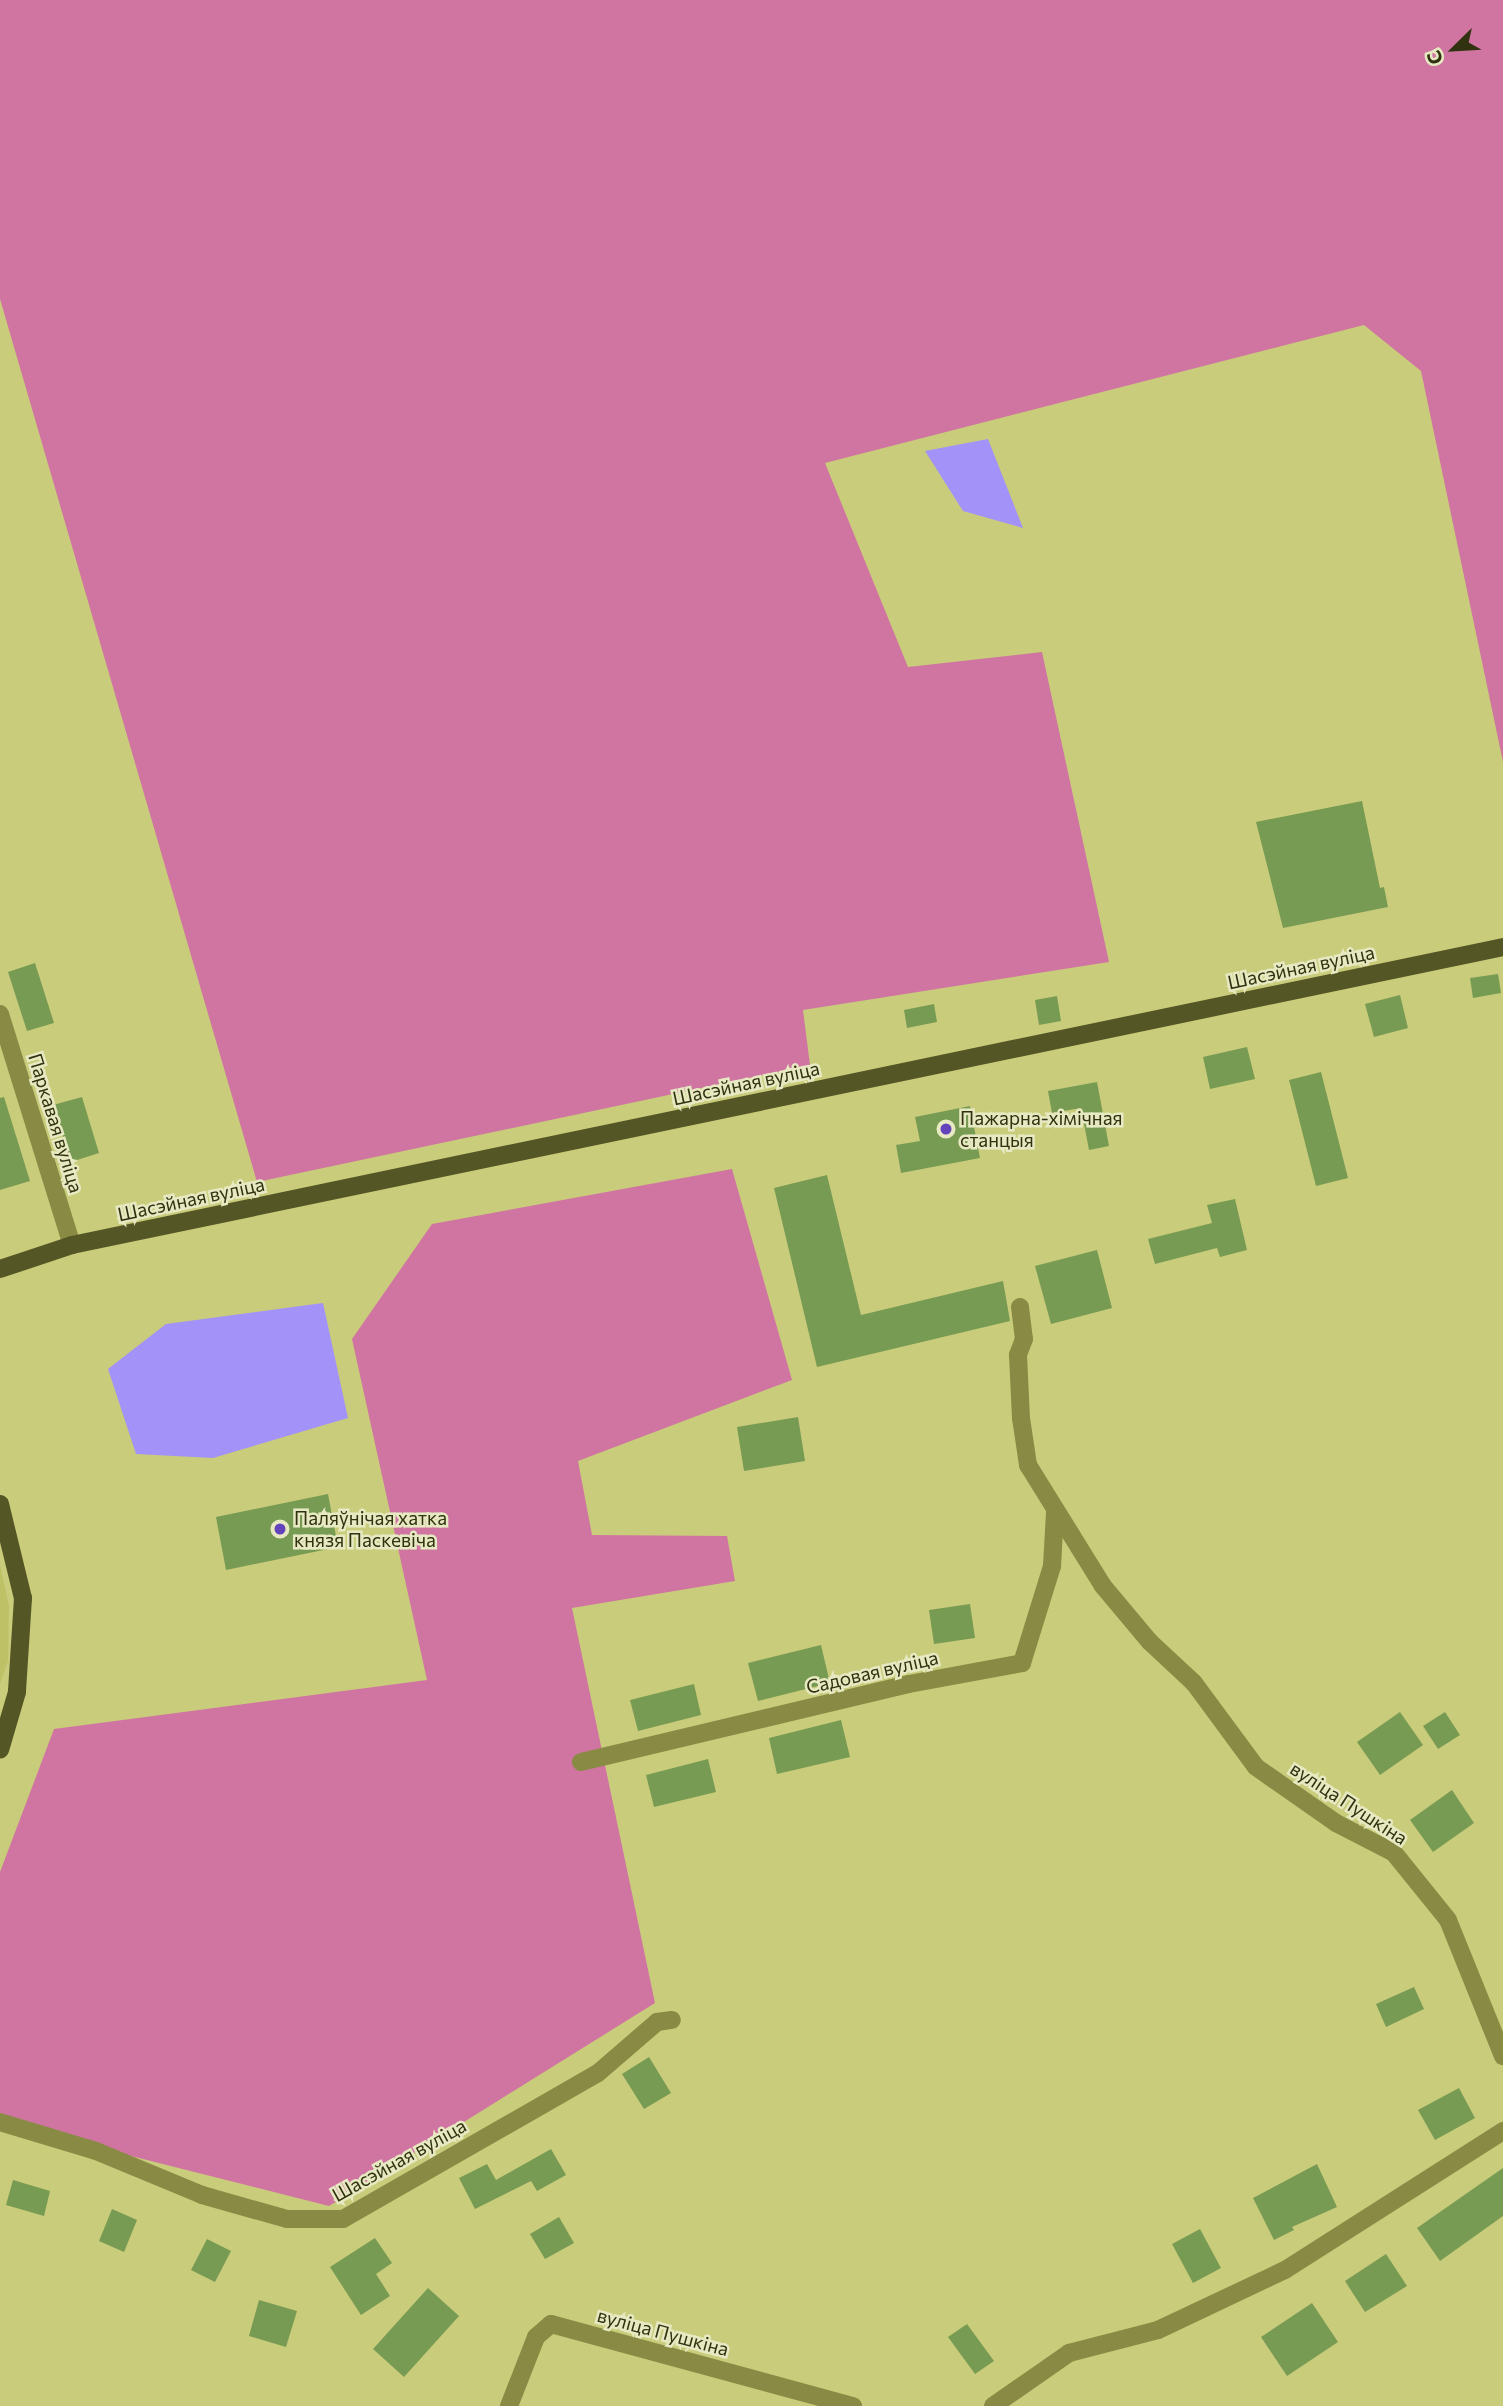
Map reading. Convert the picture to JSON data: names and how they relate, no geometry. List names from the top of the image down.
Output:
{
  "streets": {
    "main road": ["Шасэйная вуліца"],
    "street": ["Паркавая вуліца", "Садовая вуліца", "вуліца Пушкіна"]
  },
  "crossings": [
    ["Шасэйная вуліца", "Паркавая вуліца"],
    ["Садовая вуліца", "вуліца Пушкіна"]
  ],
  "places": ["Пажарна-хімічная станцыя", "Паляўнічая хатка князя Паскевіча"],
  "north": "bottom left"
}
